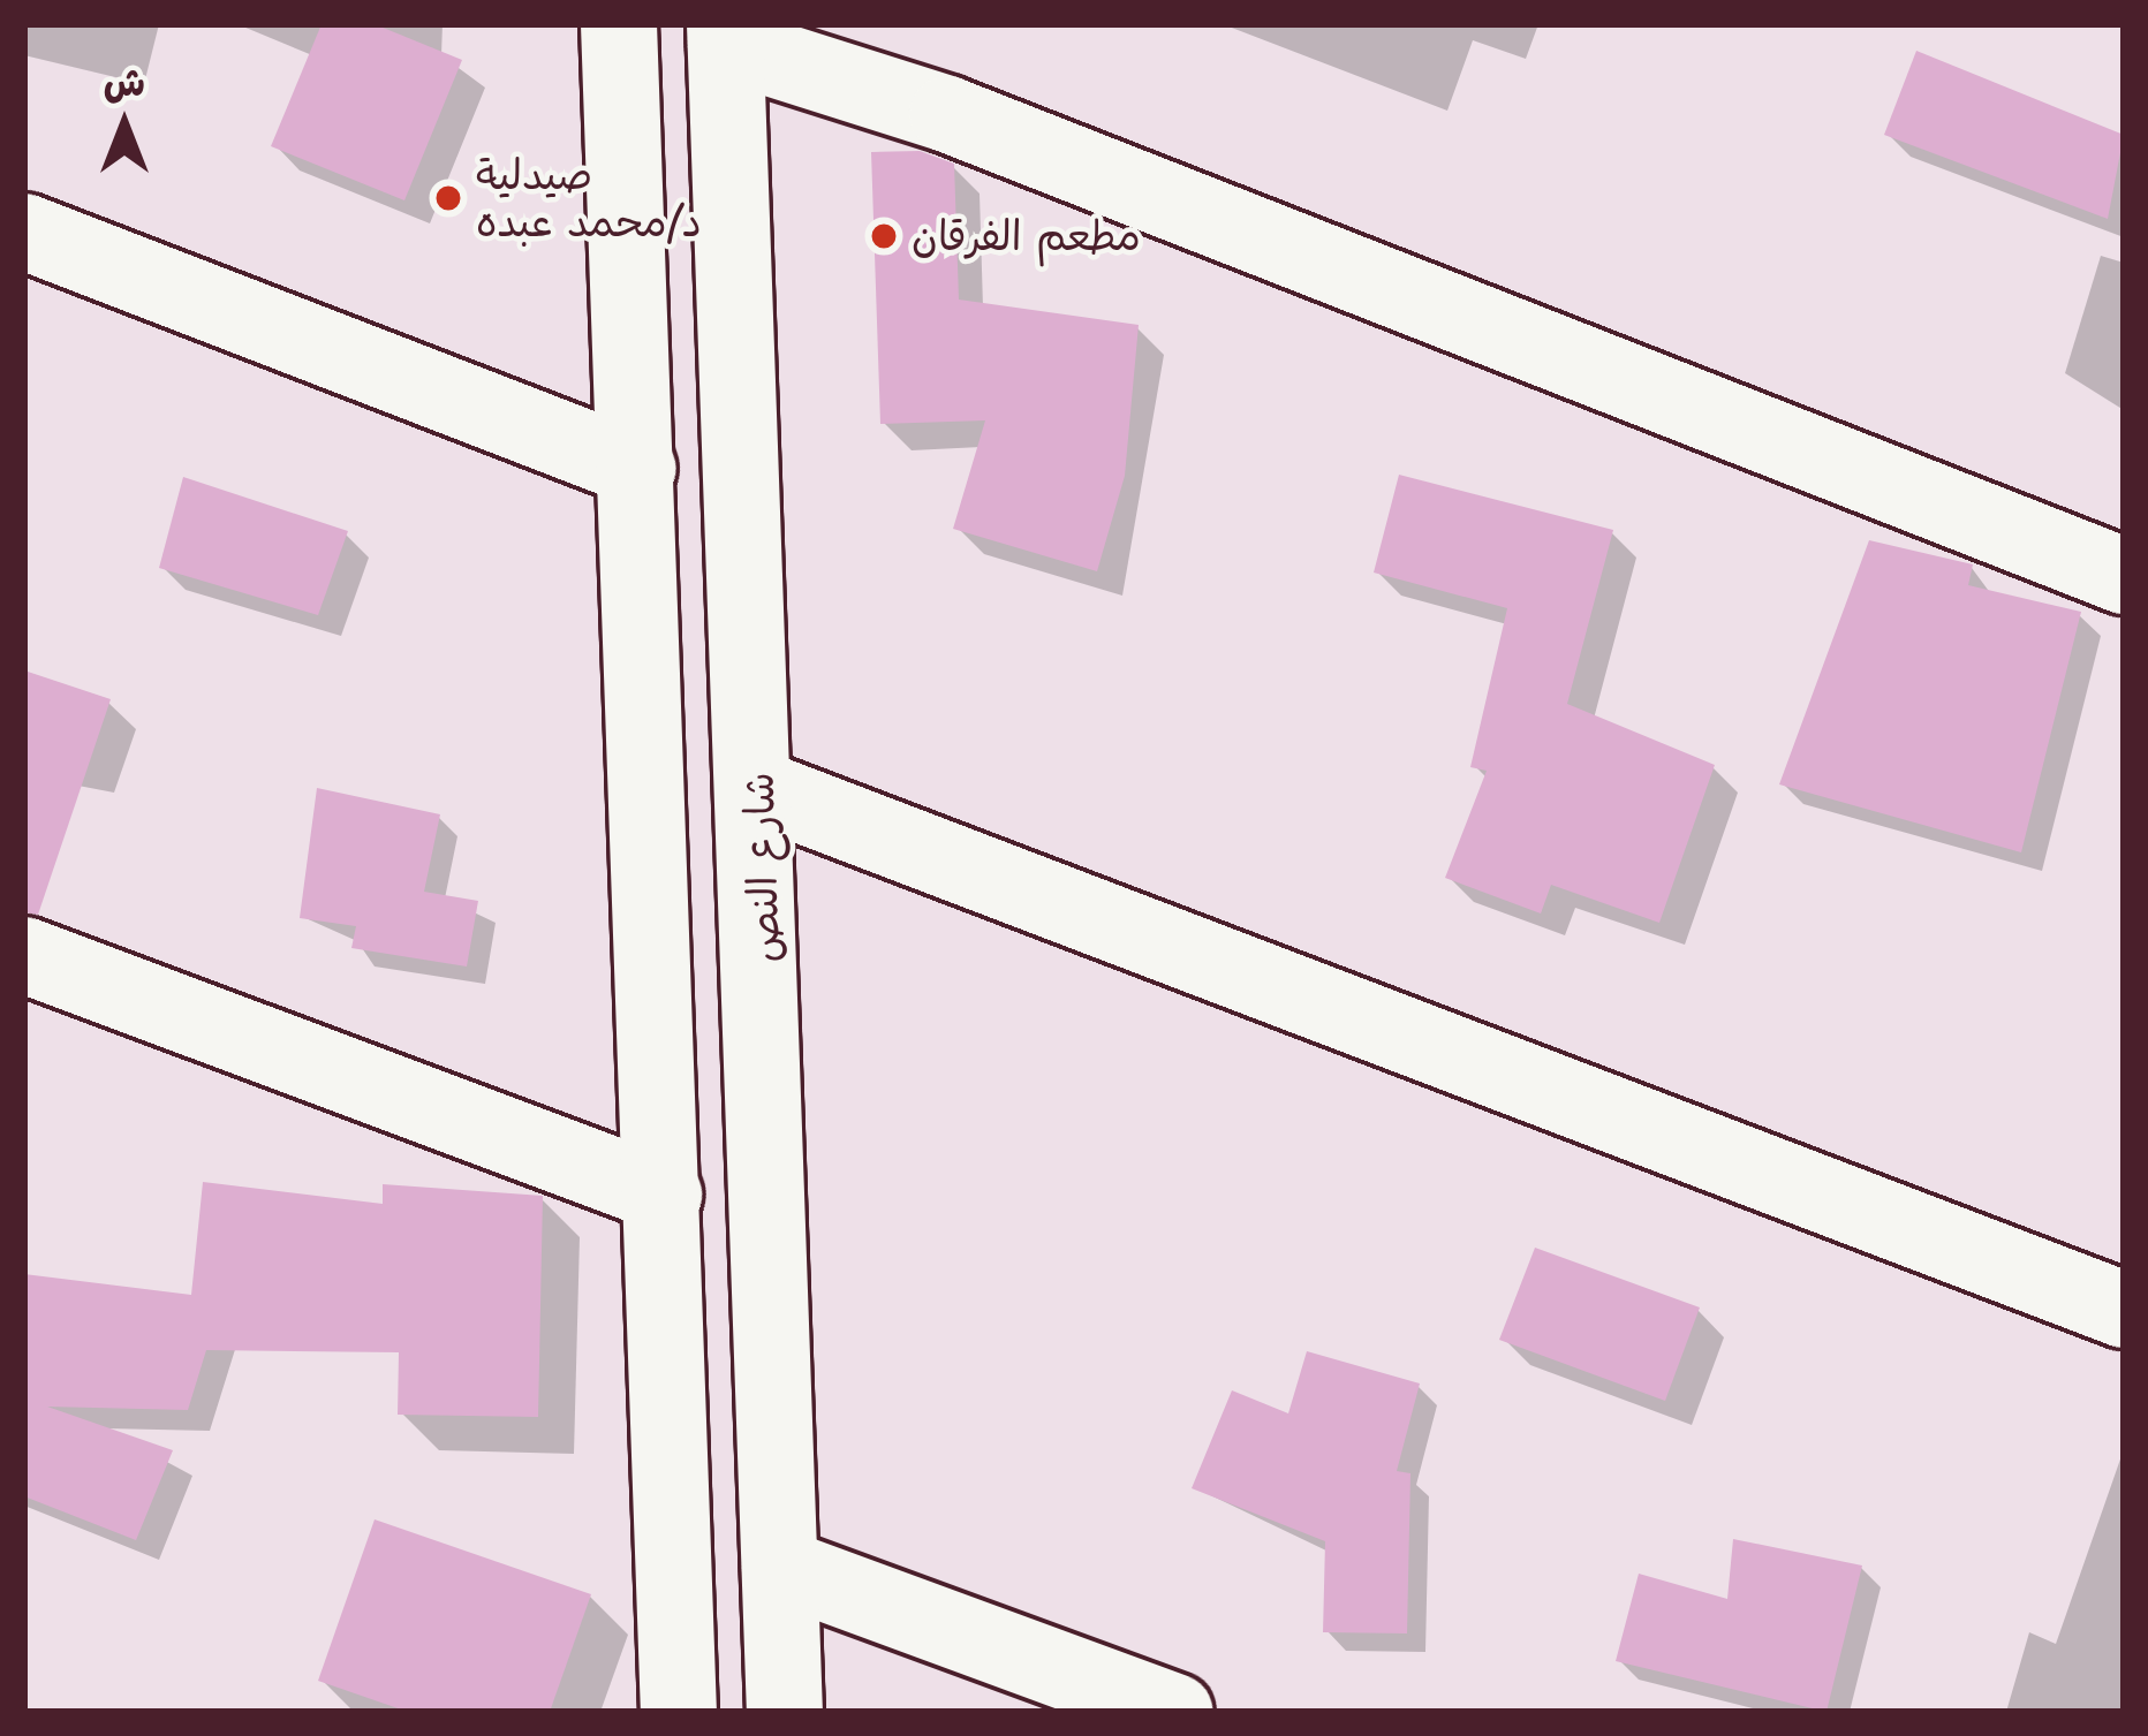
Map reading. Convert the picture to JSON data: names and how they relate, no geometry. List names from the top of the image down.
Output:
{
  "streets": {
    "street": ["شارع النص"]
  },
  "places": ["صيدلية د/محمد عبده", "مطعم الفرقان"],
  "north": "top"
}
